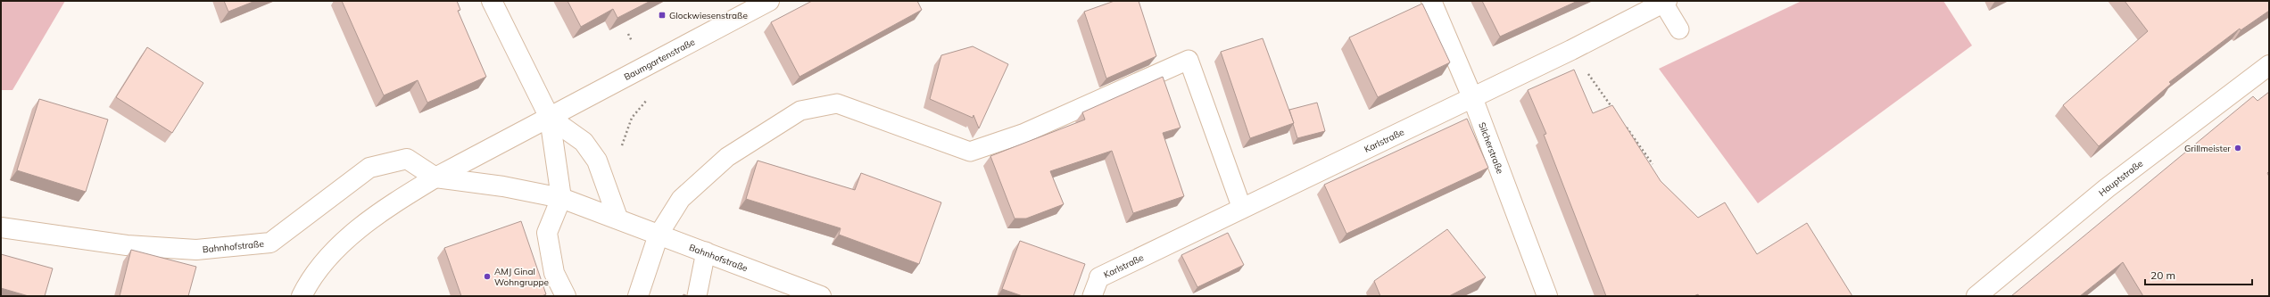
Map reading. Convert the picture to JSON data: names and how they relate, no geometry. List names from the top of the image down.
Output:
{
  "streets": {
    "street": [
      "Baumgartenstraße",
      "Karlstraße",
      "Silcherstraße",
      "Hauptstraße",
      "Bahnhofstraße"
    ]
  },
  "crossings": [
    ["Karlstraße", "Silcherstraße"]
  ],
  "places": {
    "transit": ["Glockwiesenstraße"],
    "other": ["Grillmeister", "AMJ Ginal Wohngruppe"]
  },
  "scale_bar": "20 m"
}
